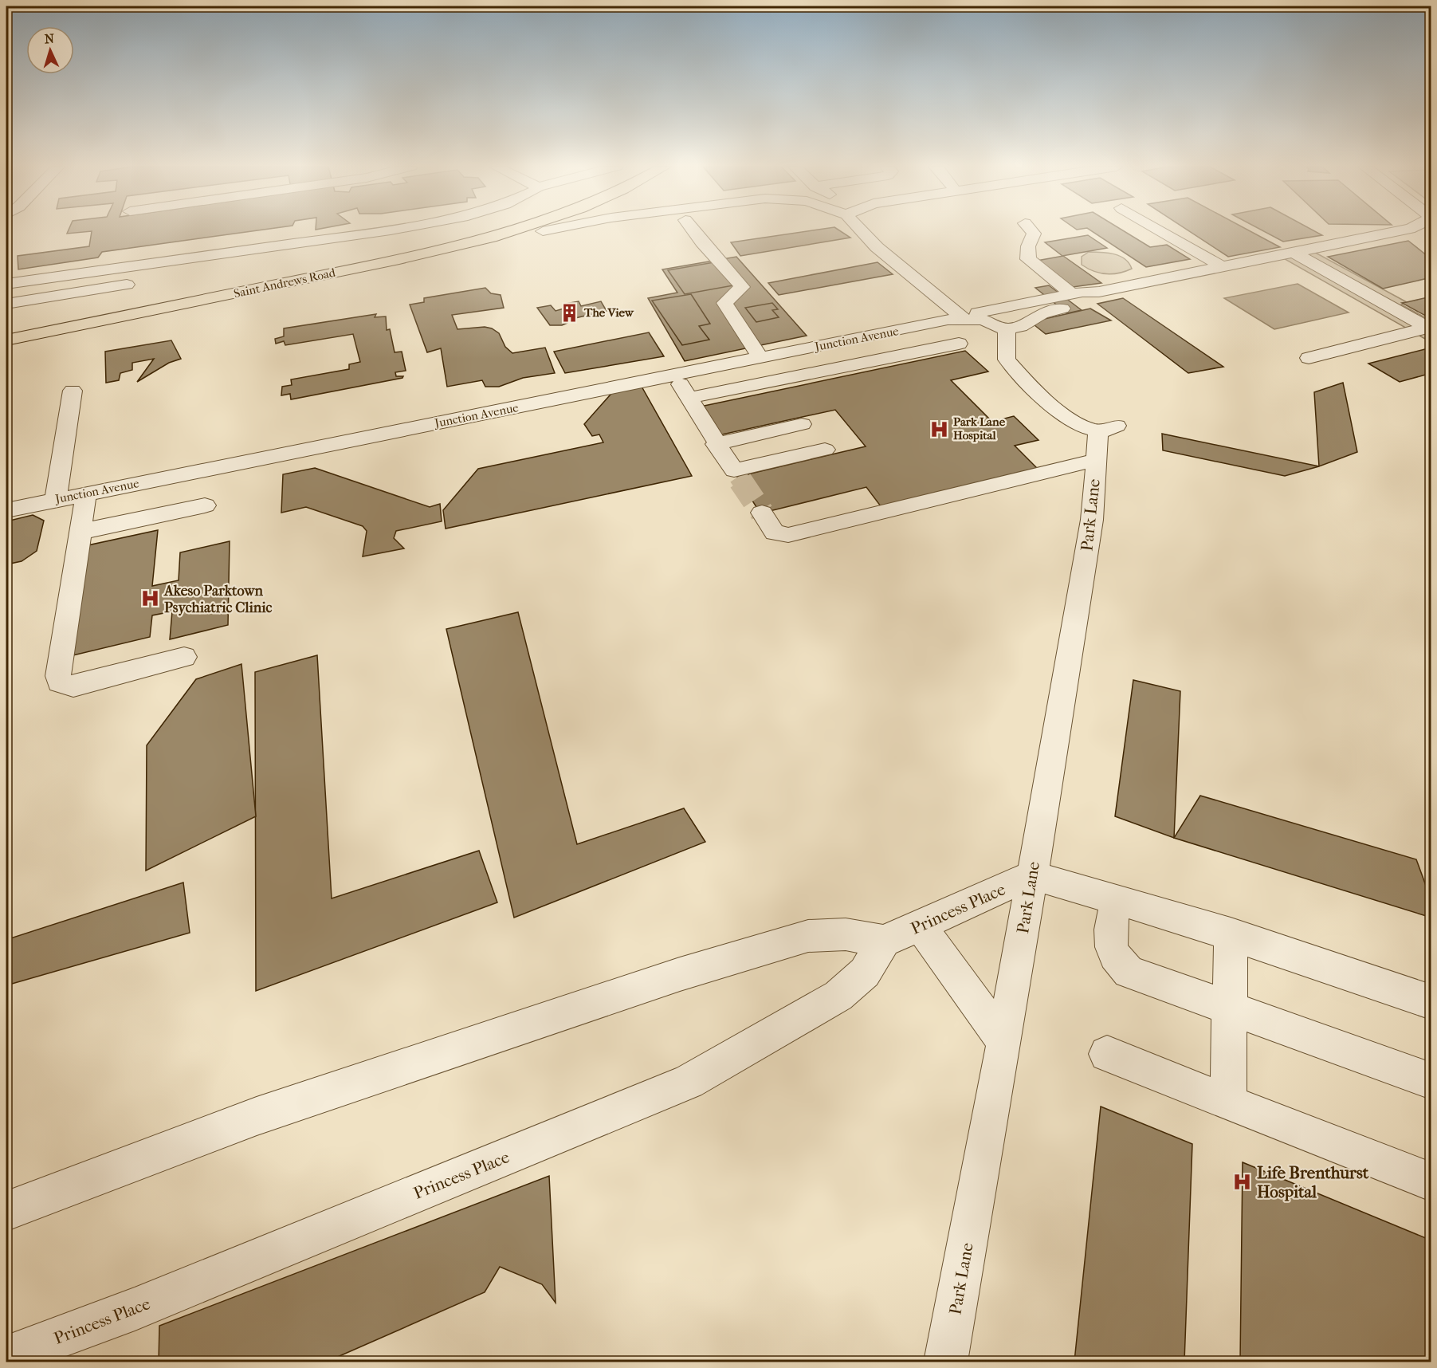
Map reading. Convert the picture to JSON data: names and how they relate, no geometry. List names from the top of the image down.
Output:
{
  "streets": {
    "main road": ["Saint Andrews Road"],
    "street": ["Junction Avenue", "Park Lane", "Princess Place"]
  },
  "crossings": [
    ["Park Lane", "Princess Place"]
  ],
  "places": {
    "building": ["The View"],
    "hospital": ["Park Lane Hospital", "Akeso Parktown Psychiatric Clinic", "Life Brenthurst Hospital"]
  },
  "north": "top"
}
